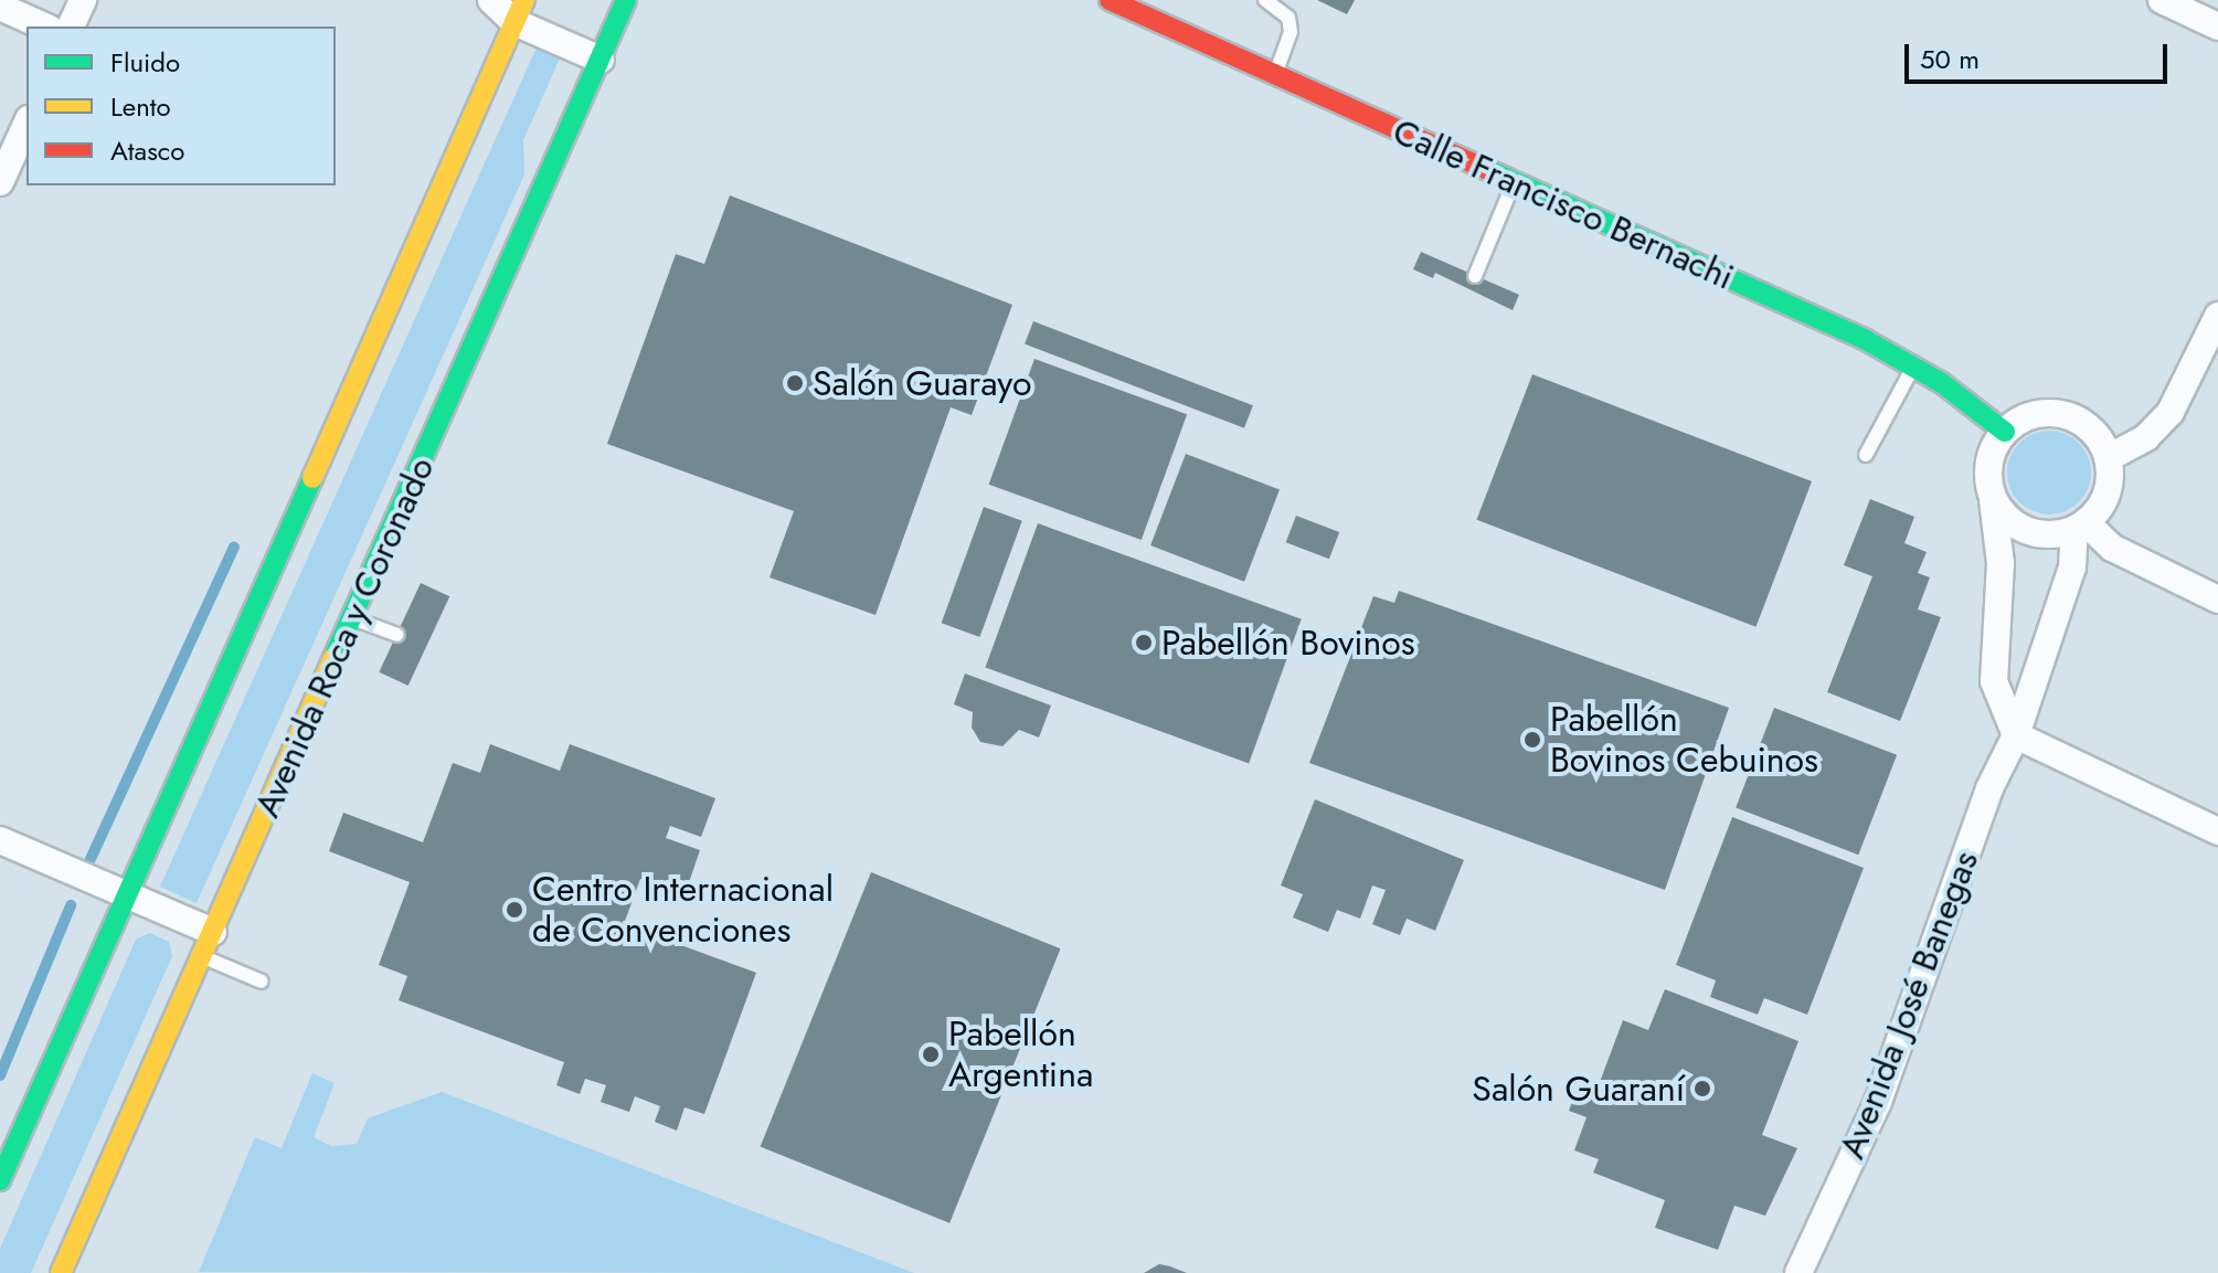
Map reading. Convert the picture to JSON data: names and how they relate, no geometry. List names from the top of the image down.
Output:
{
  "streets": {
    "main road": ["Calle Francisco Bernachi", "Avenida Roca y Coronado"],
    "street": ["Avenida José Banegas"]
  },
  "crossings": [
    ["Calle Francisco Bernachi", "Avenida José Banegas"]
  ],
  "places": [
    "Salón Guarayo",
    "Pabellón Bovinos",
    "Pabellón Bovinos Cebuinos",
    "Centro Internacional de Convenciones",
    "Pabellón Argentina",
    "Salón Guaraní"
  ],
  "legend": ["Fluido", "Lento", "Atasco"],
  "scale_bar": "50 m"
}
